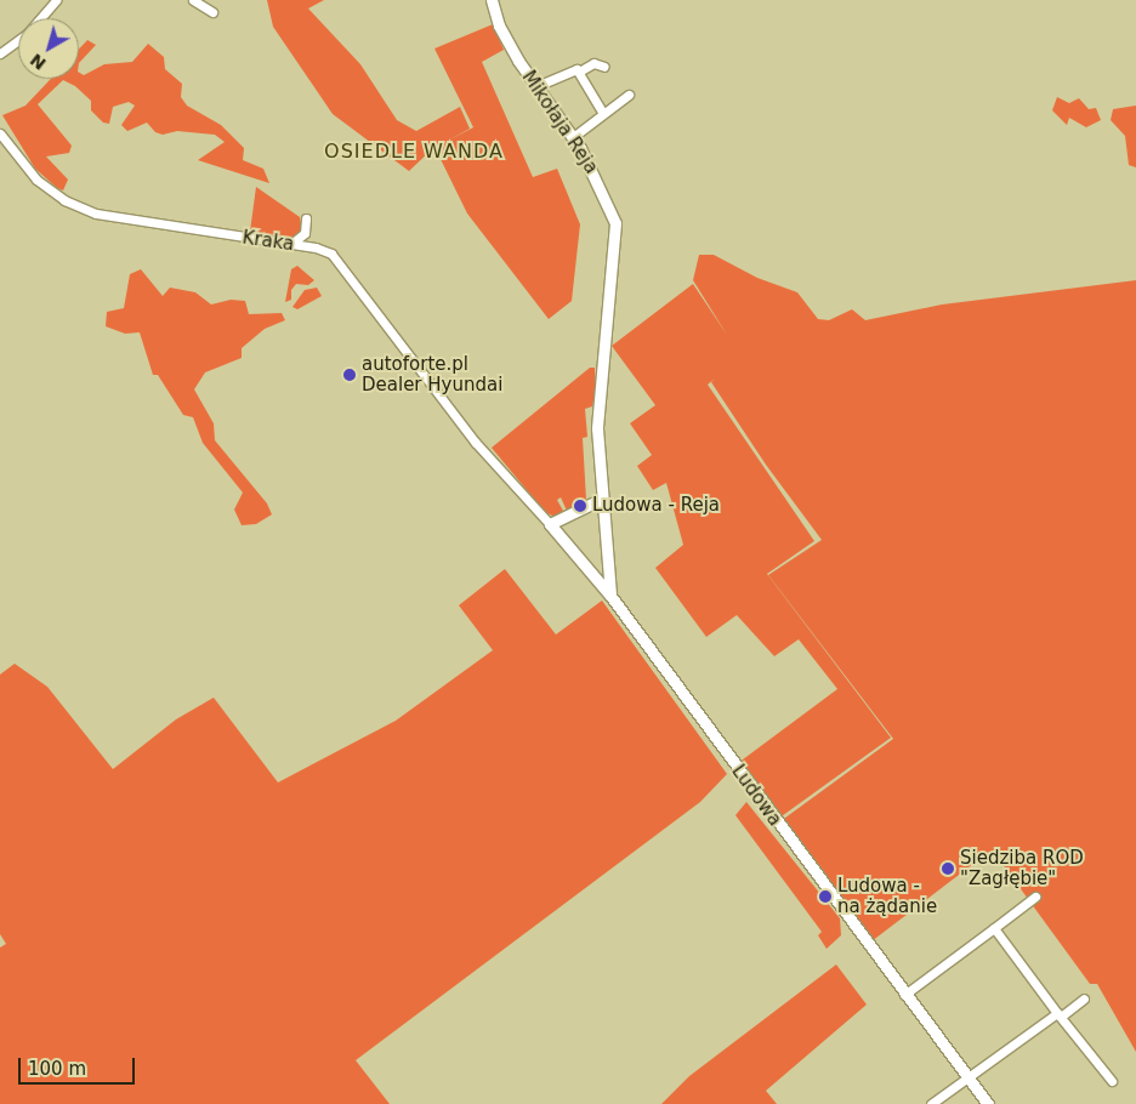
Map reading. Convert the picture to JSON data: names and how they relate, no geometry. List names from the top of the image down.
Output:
{
  "streets": {
    "street": ["Mikołaja Reja", "Kraka", "Ludowa"]
  },
  "crossings": [
    ["Kraka", "Ludowa"]
  ],
  "districts": ["OSIEDLE WANDA"],
  "places": [
    "autoforte.pl Dealer Hyundai",
    "Ludowa - Reja",
    "Siedziba ROD \"Zagłębie\"",
    "Ludowa - na żądanie"
  ],
  "scale_bar": "100 m",
  "north": "bottom left"
}
